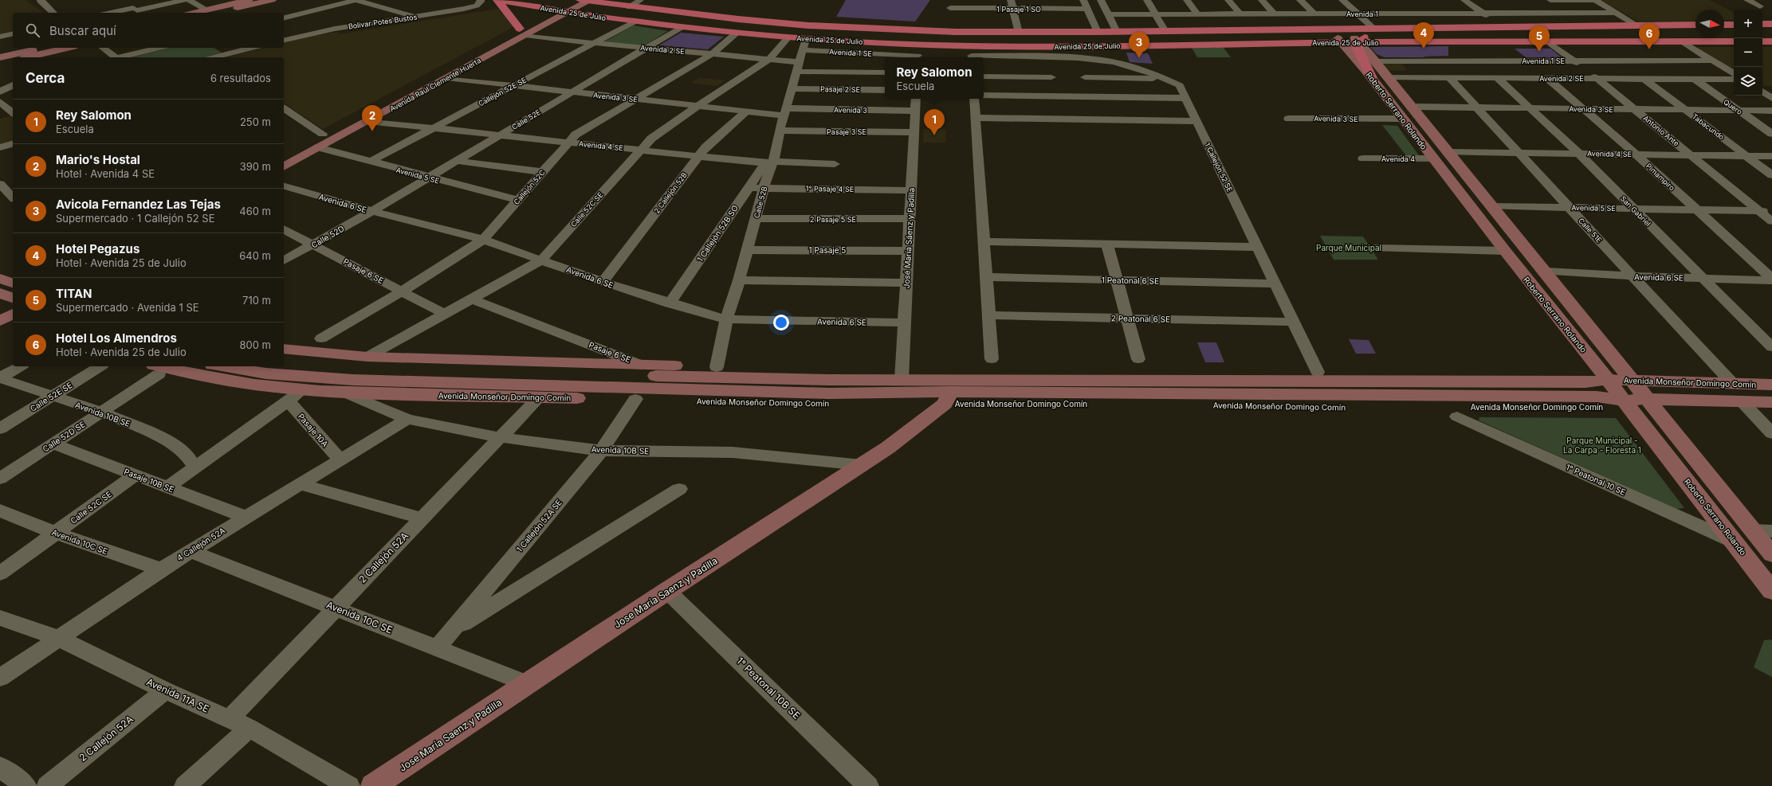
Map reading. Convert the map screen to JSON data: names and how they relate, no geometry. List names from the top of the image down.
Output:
{
  "streets": {
    "main road": [
      "Avenida 25 de Julio",
      "Avenida Raúl Clemente Huerta",
      "Roberto Serrano Rolando",
      "Avenida Monseñor Domingo Comin",
      "Avenida Monseñor Domingo Comín",
      "Jose María Saenz y Padilla"
    ],
    "street": [
      "1 Pasaje 1 SO",
      "Avenida 1",
      "Bolivar Potes Bustos",
      "Avenida 2 SE",
      "Avenida 1 SE",
      "Pasaje 2 SE",
      "Callejón 52E SE",
      "Avenida 3 SE",
      "Quero",
      "Avenida 3",
      "Calle 52E",
      "Tabacundo",
      "Antonio Ante",
      "Pasaje 3 SE",
      "Avenida 4 SE",
      "Avenida 4",
      "1 Callejón 52 SE",
      "Avenida 5 SE",
      "Pimampiro",
      "Callejón 52C",
      "1° Pasaje 4 SE",
      "2 Callejón 52B",
      "Calle 52B",
      "Avenida 6 SE",
      "Calle 52C SE",
      "San Gabriel",
      "2 Pasaje 5 SE",
      "Calle 51E",
      "1 Callejón 52B SO",
      "Calle 52D",
      "José María Sáenz y Padilla",
      "1 Pasaje 5",
      "Pasaje 6 SE",
      "1 Peatonal 6 SE",
      "2 Peatonal 6 SE",
      "Calle 52E SE",
      "Avenida 10B SE",
      "Pasaje 10A",
      "Calle 52D SE",
      "1° Peatonal 10 SE",
      "Pasaje 10B SE",
      "1 Callejón 52A SE",
      "Avenida 10C SE",
      "4 Callejón 52A",
      "2 Callejón 52A",
      "1° Peatonal 10B SE",
      "Avenida 11A SE"
    ]
  },
  "crossings": [
    ["Avenida 25 de Julio", "Avenida Raúl Clemente Huerta"],
    ["Avenida 25 de Julio", "Callejón 52E SE"],
    ["Avenida 25 de Julio", "Roberto Serrano Rolando"],
    ["Avenida 25 de Julio", "Calle 52E"],
    ["Avenida 25 de Julio", "Antonio Ante"],
    ["Avenida 25 de Julio", "Callejón 52C"],
    ["Avenida 25 de Julio", "Calle 52B"],
    ["Avenida 25 de Julio", "Calle 52C SE"],
    ["Avenida 2 SE", "Avenida Raúl Clemente Huerta"],
    ["Avenida 2 SE", "Callejón 52E SE"],
    ["Avenida 2 SE", "Quero"],
    ["Avenida 2 SE", "Roberto Serrano Rolando"],
    ["Avenida 2 SE", "Calle 52E"],
    ["Avenida 2 SE", "Tabacundo"],
    ["Avenida 2 SE", "Antonio Ante"],
    ["Avenida 2 SE", "Pimampiro"],
    ["Avenida 2 SE", "Callejón 52C"],
    ["Avenida 2 SE", "Calle 52B"],
    ["Avenida 2 SE", "Calle 52C SE"],
    ["Avenida 2 SE", "San Gabriel"],
    ["Avenida 2 SE", "Calle 51E"],
    ["Avenida 1 SE", "Roberto Serrano Rolando"],
    ["Avenida 1 SE", "Antonio Ante"],
    ["Avenida 1 SE", "Calle 52B"],
    ["Avenida Raúl Clemente Huerta", "Avenida 3 SE"],
    ["Avenida Raúl Clemente Huerta", "Avenida 4 SE"],
    ["Avenida Raúl Clemente Huerta", "Avenida 5 SE"],
    ["Pasaje 2 SE", "Calle 52B"],
    ["Callejón 52E SE", "Avenida 3 SE"],
    ["Callejón 52E SE", "Avenida 4 SE"],
    ["Callejón 52E SE", "Avenida 5 SE"],
    ["Avenida 3 SE", "Quero"],
    ["Avenida 3 SE", "Avenida 3"],
    ["Avenida 3 SE", "Roberto Serrano Rolando"],
    ["Avenida 3 SE", "Calle 52E"],
    ["Avenida 3 SE", "Tabacundo"],
    ["Avenida 3 SE", "Antonio Ante"],
    ["Avenida 3 SE", "Pimampiro"],
    ["Avenida 3 SE", "Callejón 52C"],
    ["Avenida 3 SE", "2 Callejón 52B"],
    ["Avenida 3 SE", "Calle 52B"],
    ["Avenida 3 SE", "Calle 52C SE"],
    ["Avenida 3 SE", "San Gabriel"],
    ["Avenida 3 SE", "Calle 51E"],
    ["Avenida 3", "Calle 52B"],
    ["Avenida 3", "José María Sáenz y Padilla"],
    ["Roberto Serrano Rolando", "Avenida 4 SE"],
    ["Roberto Serrano Rolando", "Avenida 4"],
    ["Roberto Serrano Rolando", "Avenida 5 SE"],
    ["Roberto Serrano Rolando", "Avenida 6 SE"],
    ["Roberto Serrano Rolando", "Avenida Monseñor Domingo Comin"],
    ["Roberto Serrano Rolando", "Avenida Monseñor Domingo Comín"],
    ["Roberto Serrano Rolando", "1° Peatonal 10 SE"],
    ["Calle 52E", "Avenida 4 SE"],
    ["Calle 52E", "Avenida 5 SE"],
    ["Calle 52E", "Avenida 6 SE"],
    ["Calle 52E", "Calle 52D"],
    ["Tabacundo", "Avenida 4 SE"],
    ["Antonio Ante", "Avenida 4 SE"],
    ["Antonio Ante", "Avenida 5 SE"],
    ["Pasaje 3 SE", "Calle 52B"],
    ["Pasaje 3 SE", "José María Sáenz y Padilla"],
    ["Avenida 4 SE", "Pimampiro"],
    ["Avenida 4 SE", "Callejón 52C"],
    ["Avenida 4 SE", "2 Callejón 52B"],
    ["Avenida 4 SE", "Calle 52B"],
    ["Avenida 4 SE", "Calle 52C SE"],
    ["Avenida 4 SE", "San Gabriel"],
    ["Avenida 4 SE", "Calle 51E"],
    ["Avenida 4 SE", "1 Callejón 52B SO"],
    ["1 Callejón 52 SE", "1 Peatonal 6 SE"],
    ["1 Callejón 52 SE", "2 Peatonal 6 SE"],
    ["1 Callejón 52 SE", "Avenida Monseñor Domingo Comín"],
    ["Avenida 5 SE", "Pimampiro"],
    ["Avenida 5 SE", "Callejón 52C"],
    ["Avenida 5 SE", "San Gabriel"],
    ["Avenida 5 SE", "Calle 51E"],
    ["Pimampiro", "Avenida 6 SE"],
    ["Callejón 52C", "Avenida 6 SE"],
    ["Callejón 52C", "Pasaje 6 SE"],
    ["1° Pasaje 4 SE", "Calle 52B"],
    ["1° Pasaje 4 SE", "1 Callejón 52B SO"],
    ["1° Pasaje 4 SE", "José María Sáenz y Padilla"],
    ["2 Callejón 52B", "Avenida 6 SE"],
    ["Calle 52B", "Avenida 6 SE"],
    ["Calle 52B", "2 Pasaje 5 SE"],
    ["Calle 52B", "1 Callejón 52B SO"],
    ["Calle 52B", "1 Pasaje 5"],
    ["Calle 52B", "Avenida Monseñor Domingo Comín"],
    ["Avenida 6 SE", "Calle 52C SE"],
    ["Avenida 6 SE", "San Gabriel"],
    ["Avenida 6 SE", "Calle 51E"],
    ["Avenida 6 SE", "1 Callejón 52B SO"],
    ["Avenida 6 SE", "Calle 52D"],
    ["Avenida 6 SE", "José María Sáenz y Padilla"],
    ["Calle 52C SE", "Pasaje 6 SE"],
    ["Calle 52C SE", "Avenida Monseñor Domingo Comín"],
    ["Calle 52C SE", "Pasaje 10B SE"],
    ["Calle 52C SE", "Avenida 10C SE"],
    ["2 Pasaje 5 SE", "José María Sáenz y Padilla"],
    ["Calle 51E", "Avenida Monseñor Domingo Comin"],
    ["Calle 52D", "Pasaje 6 SE"],
    ["José María Sáenz y Padilla", "1 Pasaje 5"],
    ["José María Sáenz y Padilla", "Avenida Monseñor Domingo Comín"],
    ["Pasaje 6 SE", "Avenida Monseñor Domingo Comín"],
    ["Avenida Monseñor Domingo Comin", "Avenida Monseñor Domingo Comín"],
    ["Calle 52E SE", "Avenida 10B SE"],
    ["Avenida Monseñor Domingo Comín", "Avenida 10B SE"],
    ["Avenida Monseñor Domingo Comín", "Pasaje 10A"],
    ["Avenida Monseñor Domingo Comín", "Calle 52D SE"],
    ["Avenida Monseñor Domingo Comín", "1 Callejón 52A SE"],
    ["Avenida Monseñor Domingo Comín", "2 Callejón 52A"],
    ["Avenida Monseñor Domingo Comín", "Jose María Saenz y Padilla"],
    ["Avenida 10B SE", "Calle 52D SE"],
    ["Avenida 10B SE", "1 Callejón 52A SE"],
    ["Avenida 10B SE", "4 Callejón 52A"],
    ["Avenida 10B SE", "2 Callejón 52A"],
    ["Avenida 10B SE", "Jose María Saenz y Padilla"],
    ["Pasaje 10A", "4 Callejón 52A"],
    ["Calle 52D SE", "Pasaje 10B SE"],
    ["Pasaje 10B SE", "4 Callejón 52A"],
    ["1 Callejón 52A SE", "Avenida 10C SE"],
    ["Avenida 10C SE", "4 Callejón 52A"],
    ["Avenida 10C SE", "2 Callejón 52A"],
    ["Avenida 10C SE", "Jose María Saenz y Padilla"],
    ["4 Callejón 52A", "Avenida 11A SE"],
    ["2 Callejón 52A", "Avenida 11A SE"],
    ["Jose María Saenz y Padilla", "1° Peatonal 10B SE"]
  ],
  "parks": ["Parque Municipal", "Parque Municipal - La Carpa - Floresta 1"],
  "north": "right",
  "page": {
    "map_buttons": ["+", "−"],
    "search": "Buscar aquí",
    "pins": [
      "4",
      "6",
      "5",
      "3",
      "2",
      "1"
    ],
    "popup": ["Rey Salomon", "Escuela"],
    "heading": ["Cerca", "6 resultados"],
    "list": [
      {
        "mark": "1",
        "name": "Rey Salomon",
        "note": "Escuela",
        "value": "250 m"
      },
      {
        "mark": "2",
        "name": "Mario's Hostal",
        "note": "Hotel · Avenida 4 SE",
        "value": "390 m"
      },
      {
        "mark": "3",
        "name": "Avicola Fernandez Las Tejas",
        "note": "Supermercado · 1 Callejón 52 SE",
        "value": "460 m"
      },
      {
        "mark": "4",
        "name": "Hotel Pegazus",
        "note": "Hotel · Avenida 25 de Julio",
        "value": "640 m"
      },
      {
        "mark": "5",
        "name": "TITAN",
        "note": "Supermercado · Avenida 1 SE",
        "value": "710 m"
      },
      {
        "mark": "6",
        "name": "Hotel Los Almendros",
        "note": "Hotel · Avenida 25 de Julio",
        "value": "800 m"
      }
    ]
  }
}
